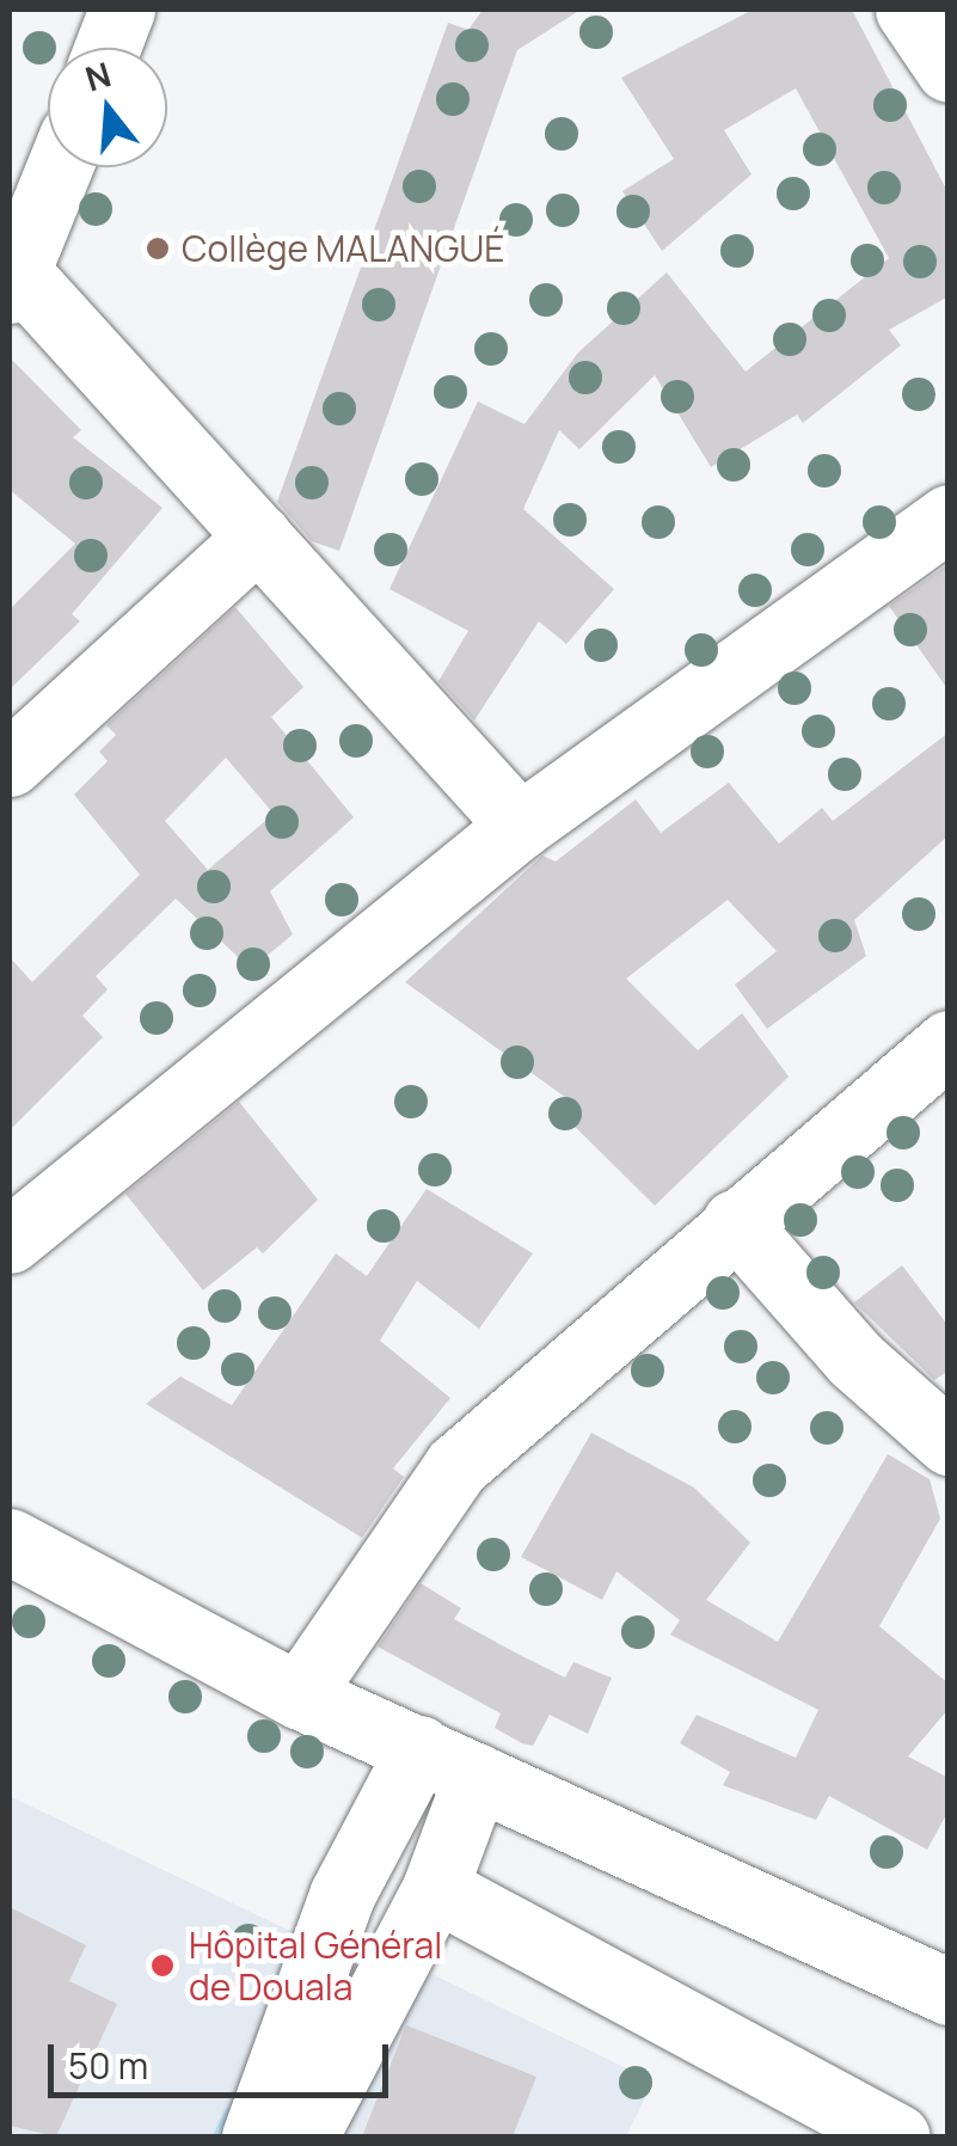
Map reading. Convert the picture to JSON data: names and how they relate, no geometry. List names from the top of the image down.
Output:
{
  "places": ["Collège MALANGUÉ", "Hôpital Général de Douala"],
  "scale_bar": "50 m",
  "north": "top"
}
